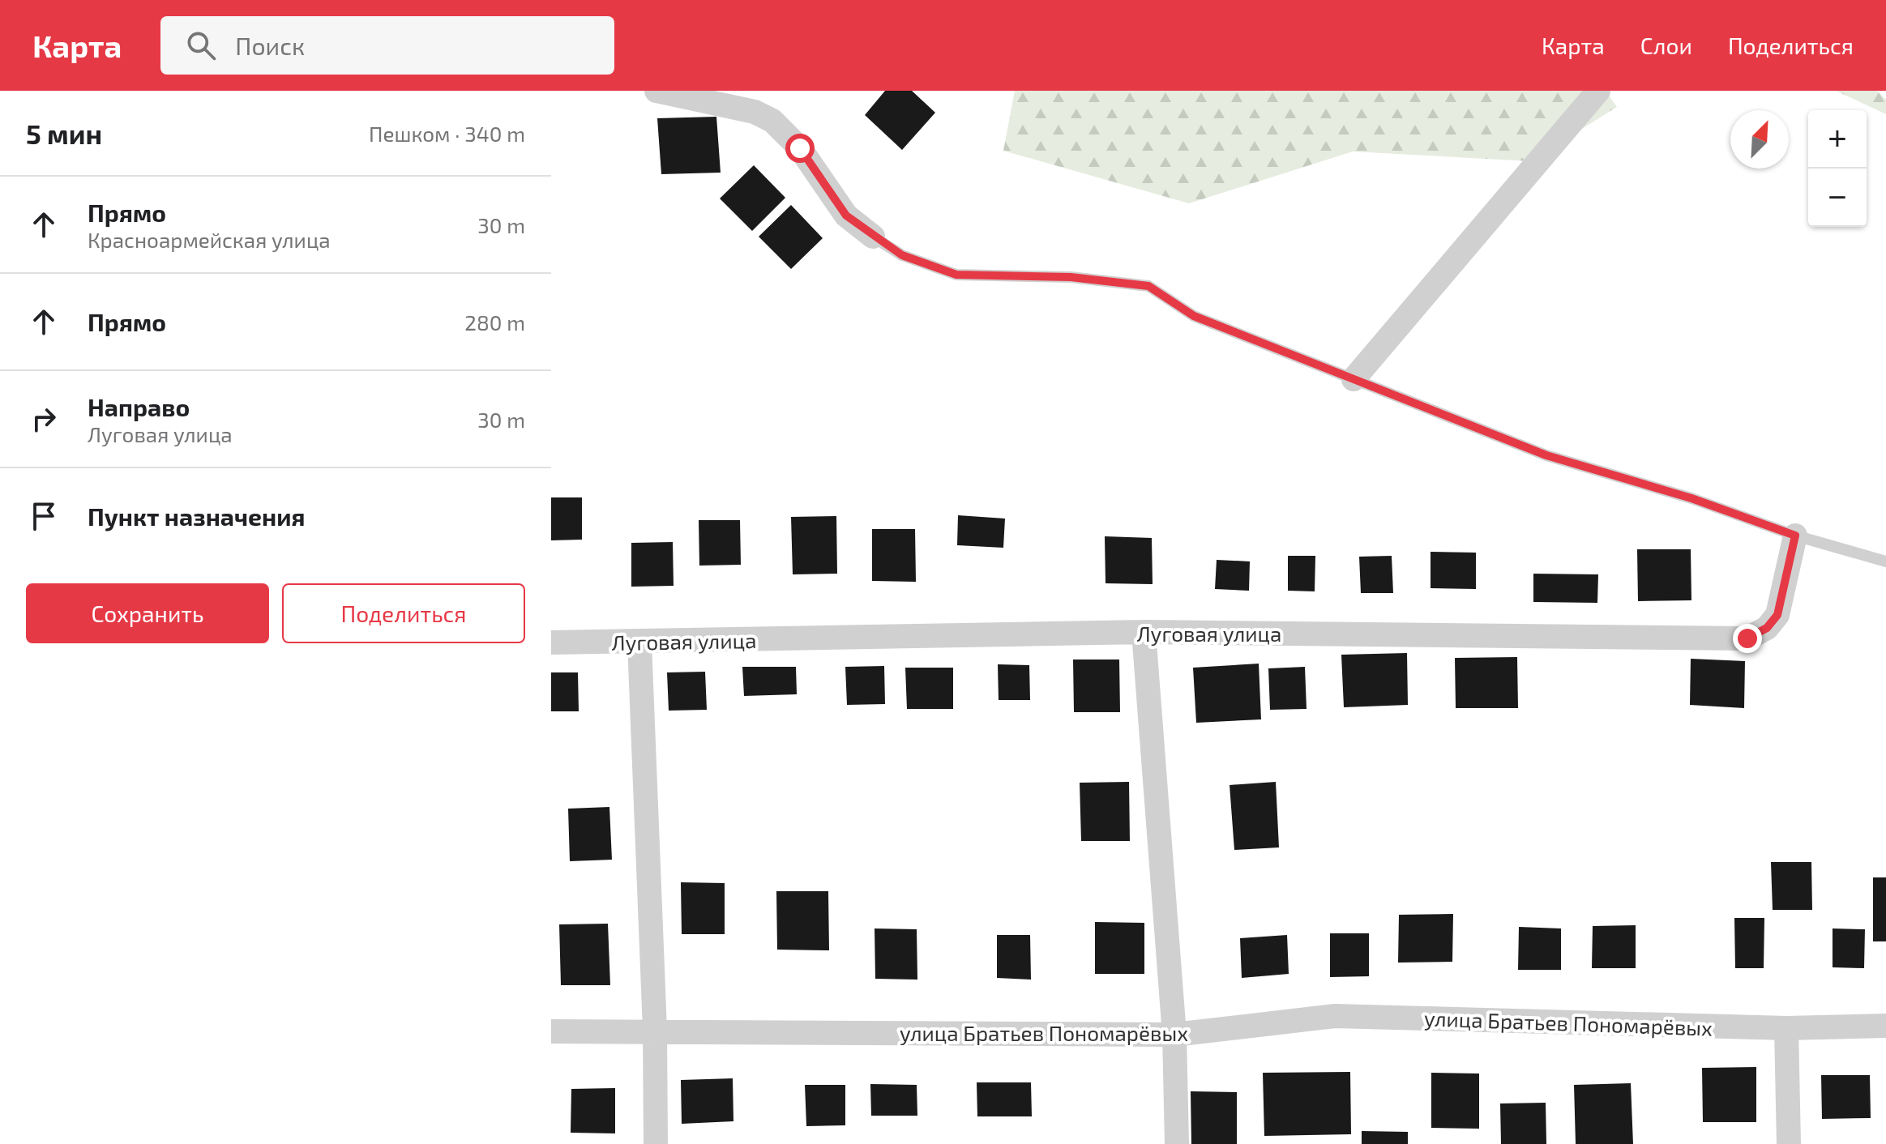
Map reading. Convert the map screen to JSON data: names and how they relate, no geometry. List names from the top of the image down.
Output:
{
  "streets": {
    "street": ["Луговая улица", "улица Братьев Пономарёвых"]
  },
  "north": "top right",
  "page": {
    "header": "Карта",
    "search": "Поиск",
    "nav": ["Карта", "Слои", "Поделиться"],
    "heading": ["5 мин", "Пешком · 340 m"],
    "map_buttons": ["+", "−"],
    "list": [
      ["Прямо", "Красноармейская улица", "30 m"],
      ["Прямо", "280 m"],
      ["Направо", "Луговая улица", "30 m"],
      "Пункт назначения"
    ],
    "buttons": ["Сохранить", "Поделиться"]
  }
}
